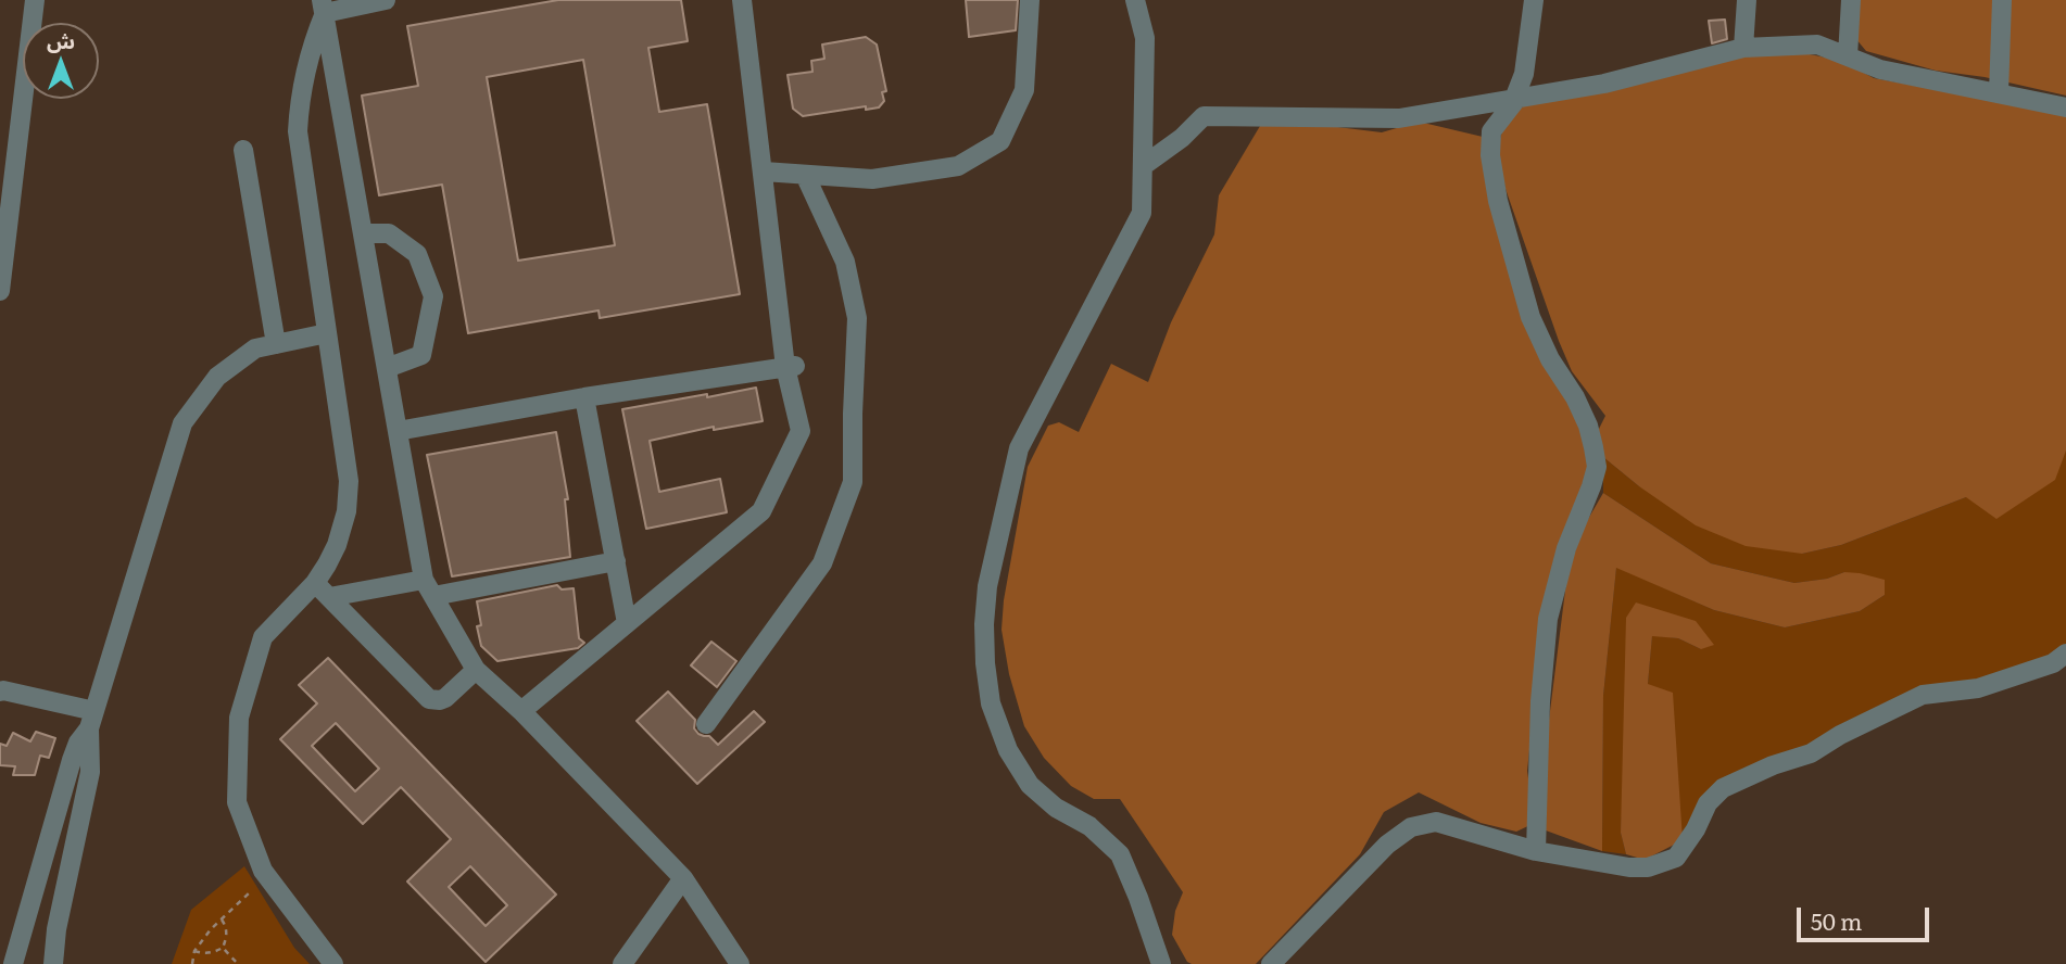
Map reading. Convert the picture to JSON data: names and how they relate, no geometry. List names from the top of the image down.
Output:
{
  "scale_bar": "50 m",
  "north": "top"
}
